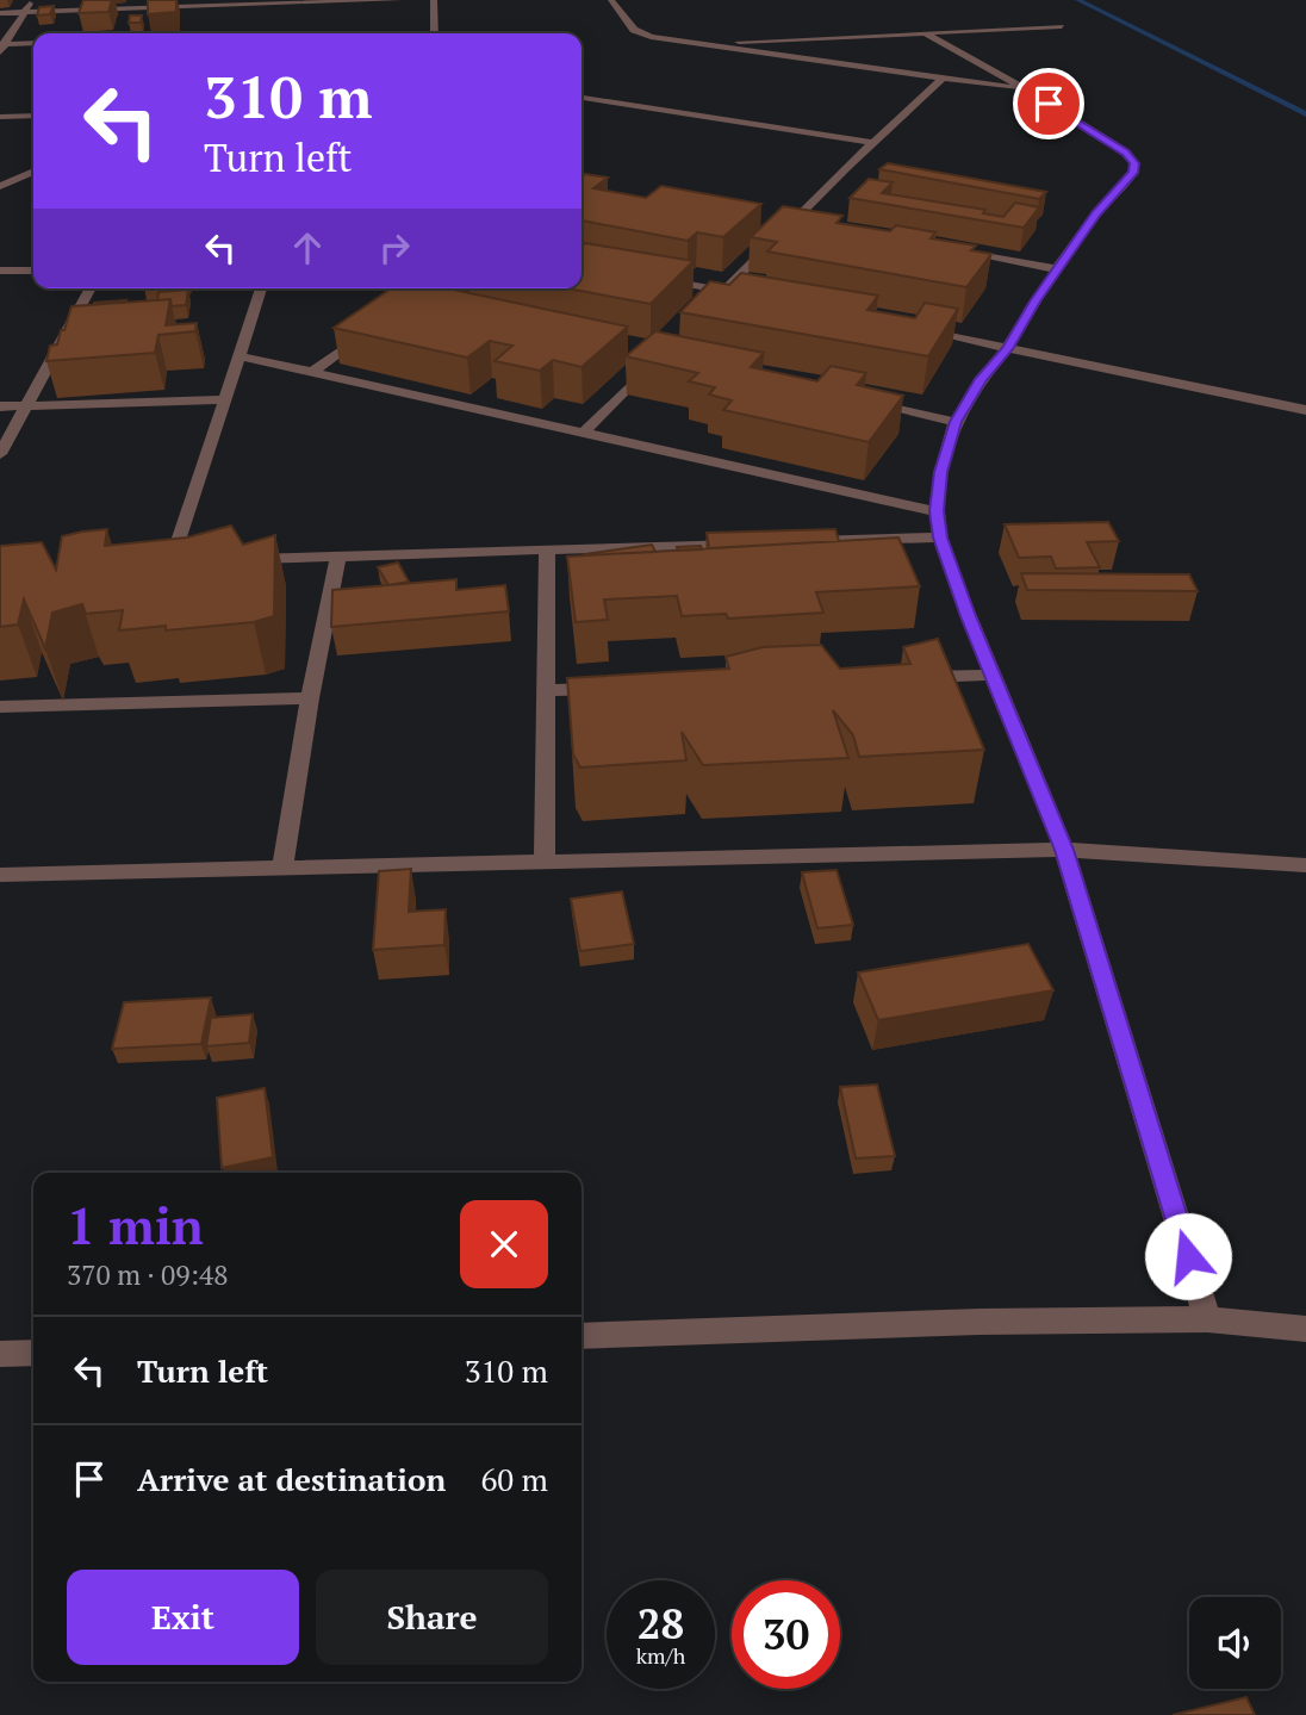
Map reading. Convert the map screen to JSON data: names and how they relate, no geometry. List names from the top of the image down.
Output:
{
  "page": {
    "turn": ["310 m", "Turn left"],
    "heading": ["1 min", "370 m · 09:48"],
    "list": [
      {
        "name": "Turn left",
        "value": "310 m"
      },
      {
        "name": "Arrive at destination",
        "value": "60 m"
      }
    ],
    "buttons": ["Exit", "Share"],
    "speed": "28 km/h",
    "limit": "30"
  }
}
